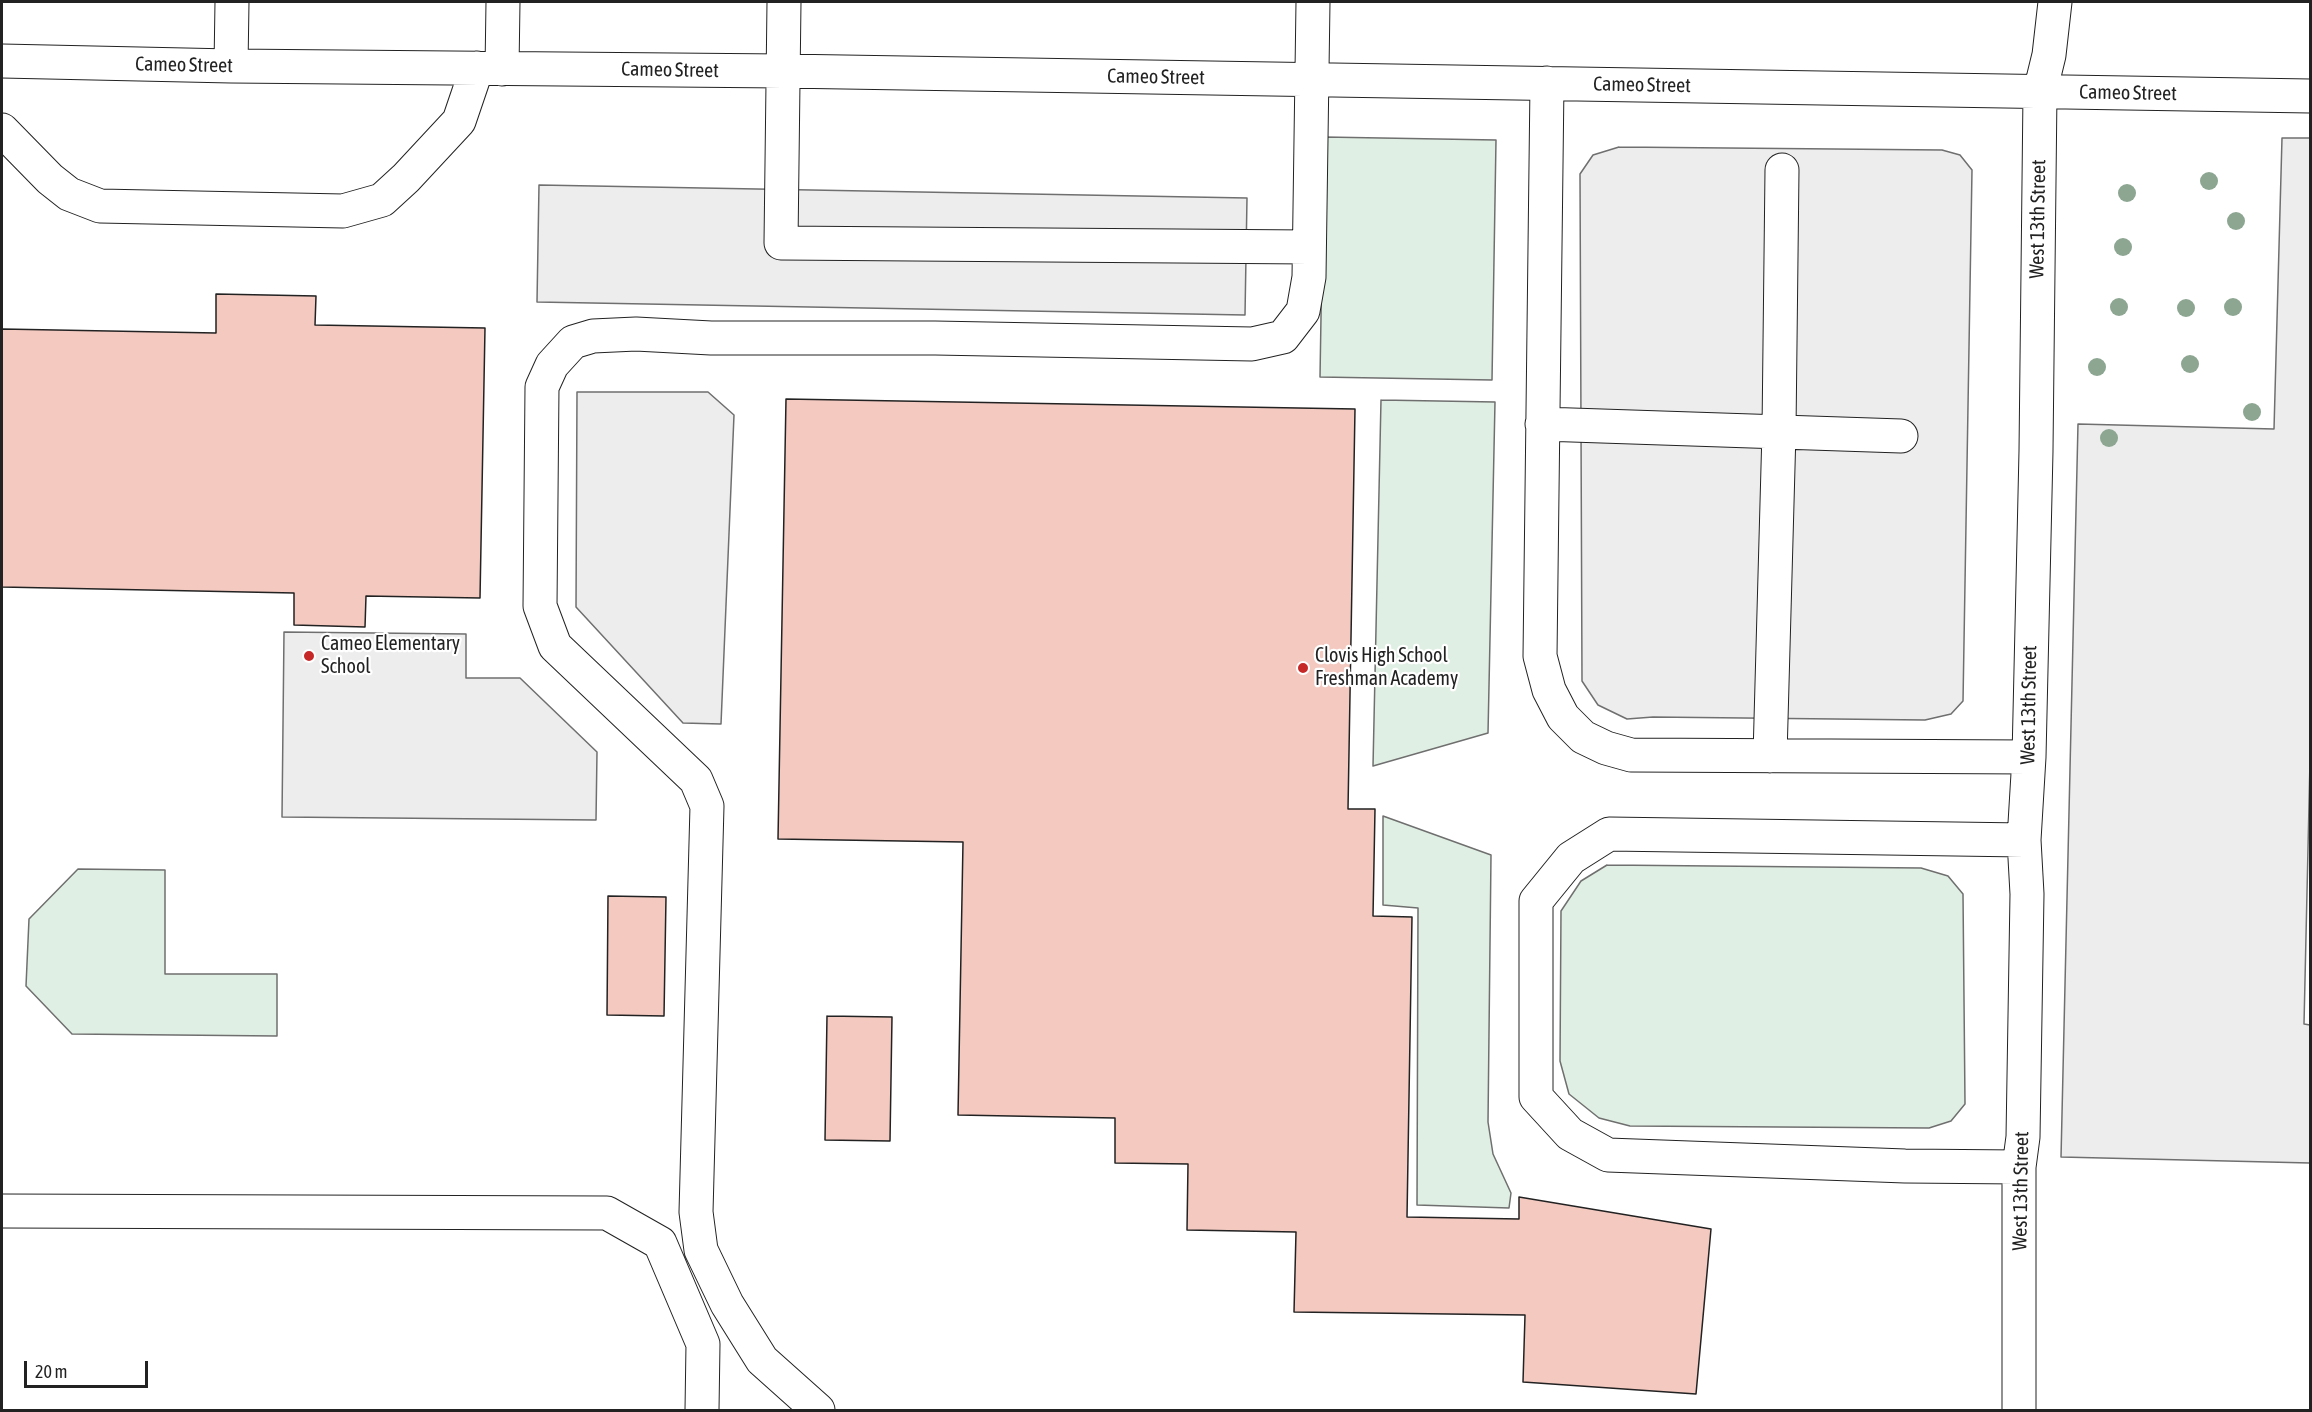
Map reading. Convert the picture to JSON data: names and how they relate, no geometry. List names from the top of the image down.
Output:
{
  "streets": {
    "street": ["Cameo Street", "West 13th Street"]
  },
  "crossings": [
    ["Cameo Street", "West 13th Street"]
  ],
  "places": ["Cameo Elementary School", "Clovis High School Freshman Academy"],
  "scale_bar": "20 m"
}
